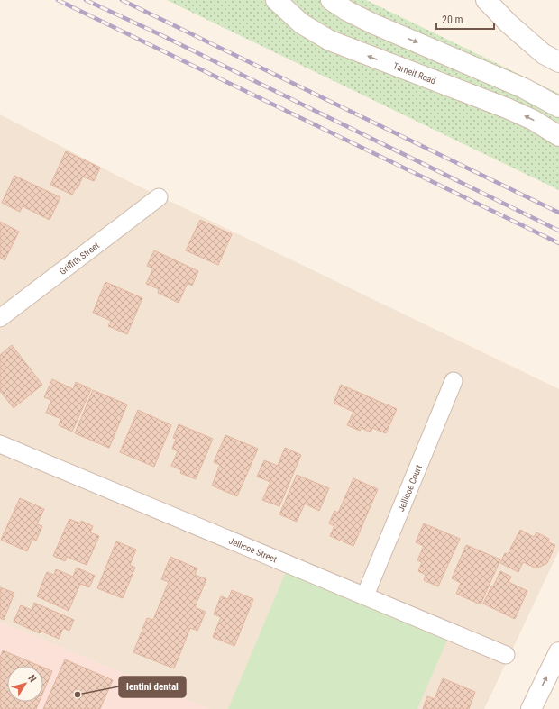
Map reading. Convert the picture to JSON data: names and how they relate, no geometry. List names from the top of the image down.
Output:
{
  "streets": {
    "main road": ["Tarneit Road"],
    "street": ["Griffith Street", "Jellicoe Court", "Jellicoe Street"]
  },
  "crossings": [
    ["Jellicoe Court", "Jellicoe Street"]
  ],
  "places": ["lentini dental"],
  "scale_bar": "20 m",
  "north": "top right"
}
